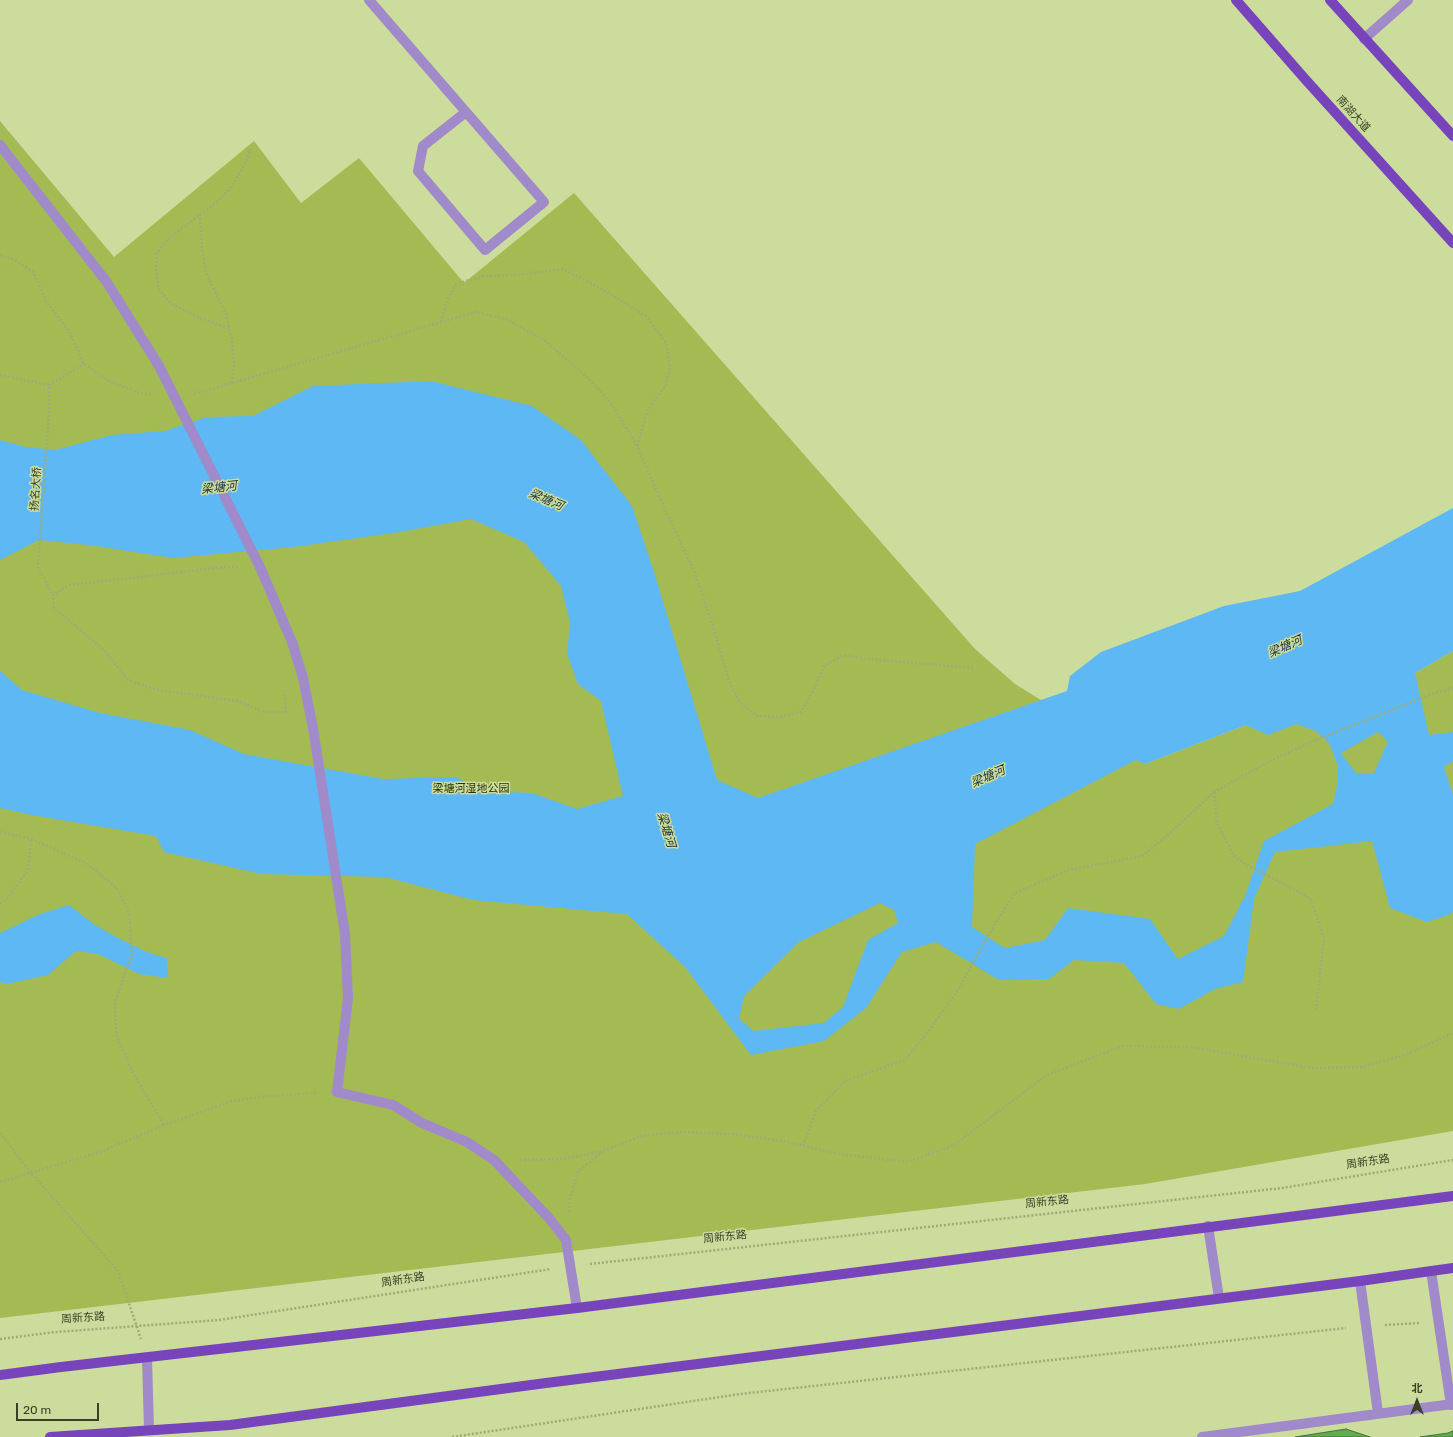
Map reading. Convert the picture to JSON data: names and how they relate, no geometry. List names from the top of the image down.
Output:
{
  "streets": {
    "main road": ["南湖大道"],
    "path": ["扬名大桥", "周新东路"]
  },
  "water": ["梁塘河"],
  "parks": ["梁塘河湿地公园"],
  "scale_bar": "20 m",
  "north": "top"
}
